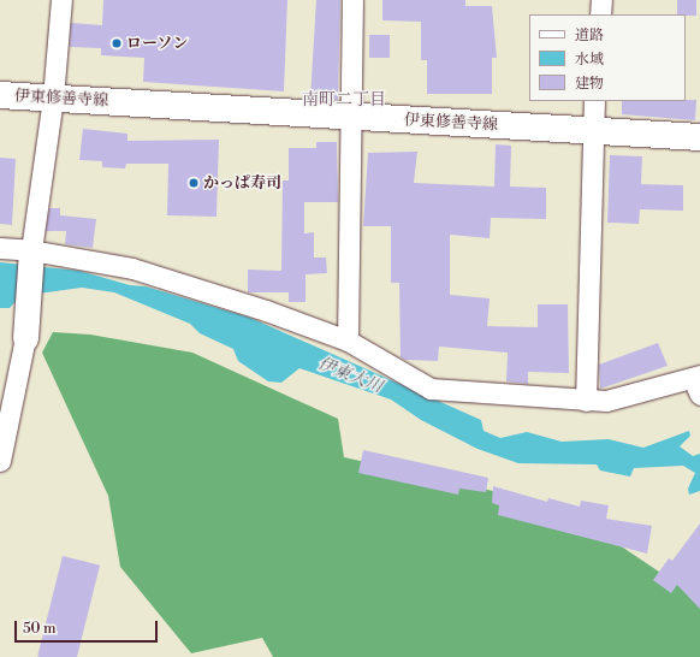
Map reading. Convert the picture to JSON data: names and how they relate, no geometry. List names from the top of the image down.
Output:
{
  "streets": {
    "main road": ["伊東修善寺線"]
  },
  "districts": ["南町二丁目"],
  "water": ["伊東大川"],
  "places": ["ローソン", "かっぱ寿司"],
  "legend": ["道路", "水域", "建物"],
  "scale_bar": "50 m"
}
